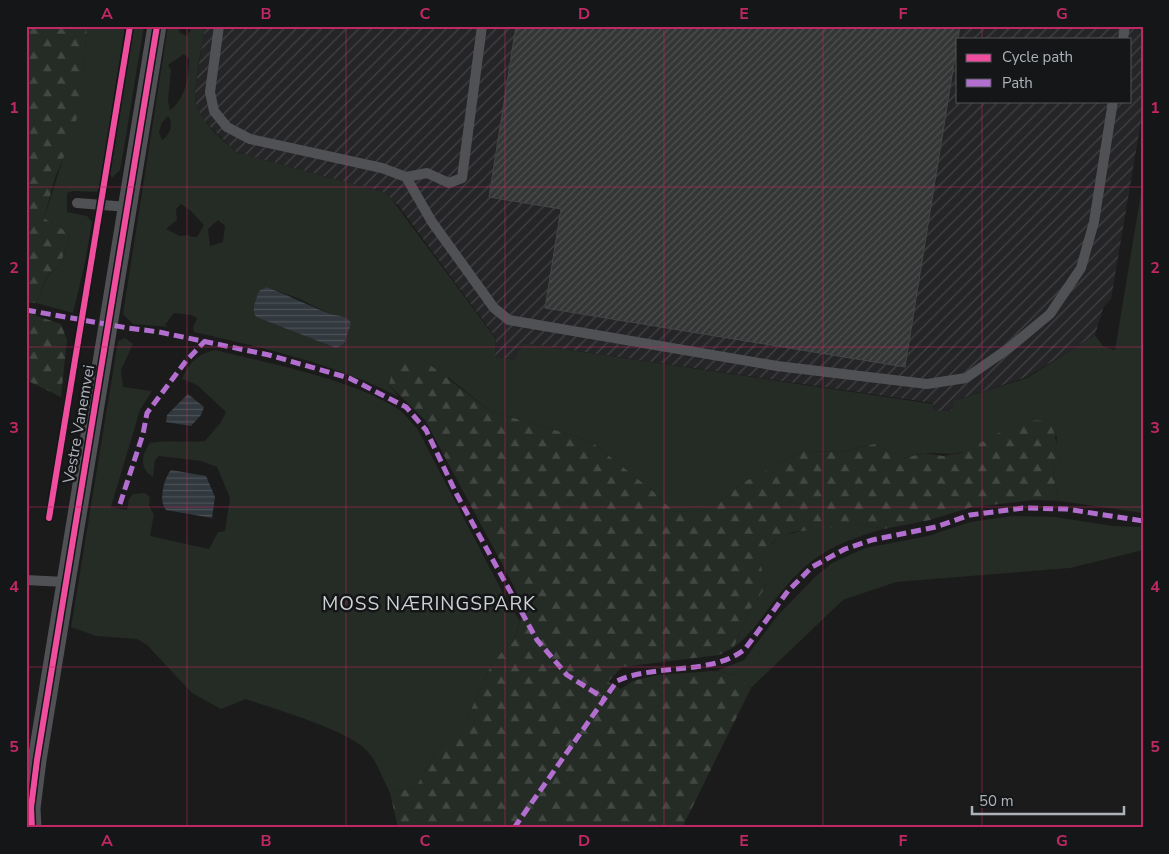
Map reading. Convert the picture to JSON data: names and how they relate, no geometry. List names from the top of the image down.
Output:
{
  "streets": {
    "street": ["Vestre Vanemvei"]
  },
  "districts": ["MOSS NÆRINGSPARK"],
  "legend": ["Cycle path", "Path"],
  "scale_bar": "50 m",
  "grid": {
    "columns": [
      "A",
      "B",
      "C",
      "D",
      "E",
      "F",
      "G"
    ],
    "rows": [
      "1",
      "2",
      "3",
      "4",
      "5"
    ]
  }
}
